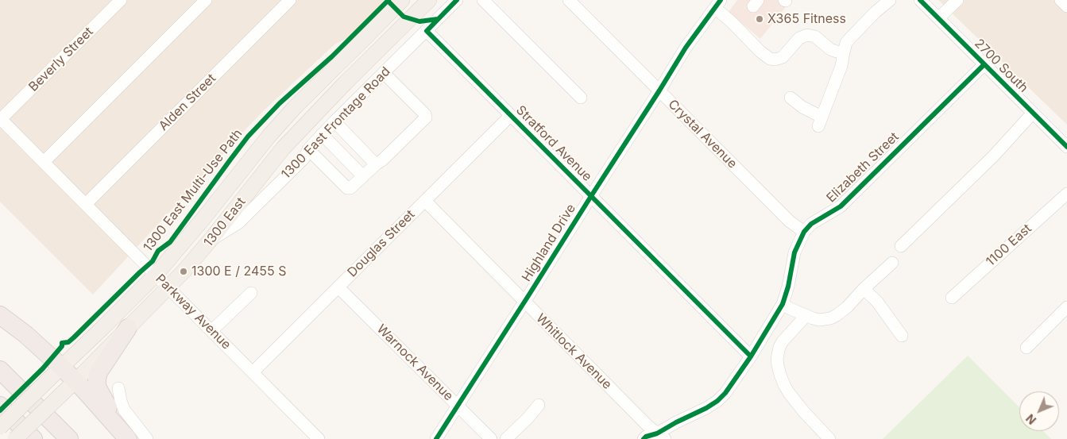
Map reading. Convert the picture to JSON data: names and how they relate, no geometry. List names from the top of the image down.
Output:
{
  "streets": {
    "main road": ["1300 East"],
    "street": [
      "Beverly Street",
      "2700 South",
      "Alden Street",
      "1300 East Frontage Road",
      "Crystal Avenue",
      "Stratford Avenue",
      "Elizabeth Street",
      "Highland Drive",
      "Douglas Street",
      "1100 East",
      "Parkway Avenue",
      "Whitlock Avenue",
      "Warnock Avenue"
    ],
    "cycle path": ["1300 East Multi-Use Path"]
  },
  "crossings": [
    ["Beverly Street", "Parkway Avenue"],
    ["2700 South", "Elizabeth Street"],
    ["Alden Street", "Parkway Avenue"],
    ["1300 East Frontage Road", "Stratford Avenue"],
    ["1300 East Frontage Road", "1300 East"],
    ["Crystal Avenue", "Elizabeth Street"],
    ["Crystal Avenue", "Highland Drive"],
    ["Stratford Avenue", "Elizabeth Street"],
    ["Stratford Avenue", "Highland Drive"],
    ["Stratford Avenue", "Douglas Street"],
    ["Elizabeth Street", "Whitlock Avenue"],
    ["1300 East", "Parkway Avenue"],
    ["Highland Drive", "Whitlock Avenue"],
    ["Highland Drive", "Warnock Avenue"],
    ["Douglas Street", "Parkway Avenue"],
    ["Douglas Street", "Whitlock Avenue"],
    ["Douglas Street", "Warnock Avenue"]
  ],
  "places": ["X365 Fitness", "1300 E / 2455 S"],
  "north": "bottom left"
}
